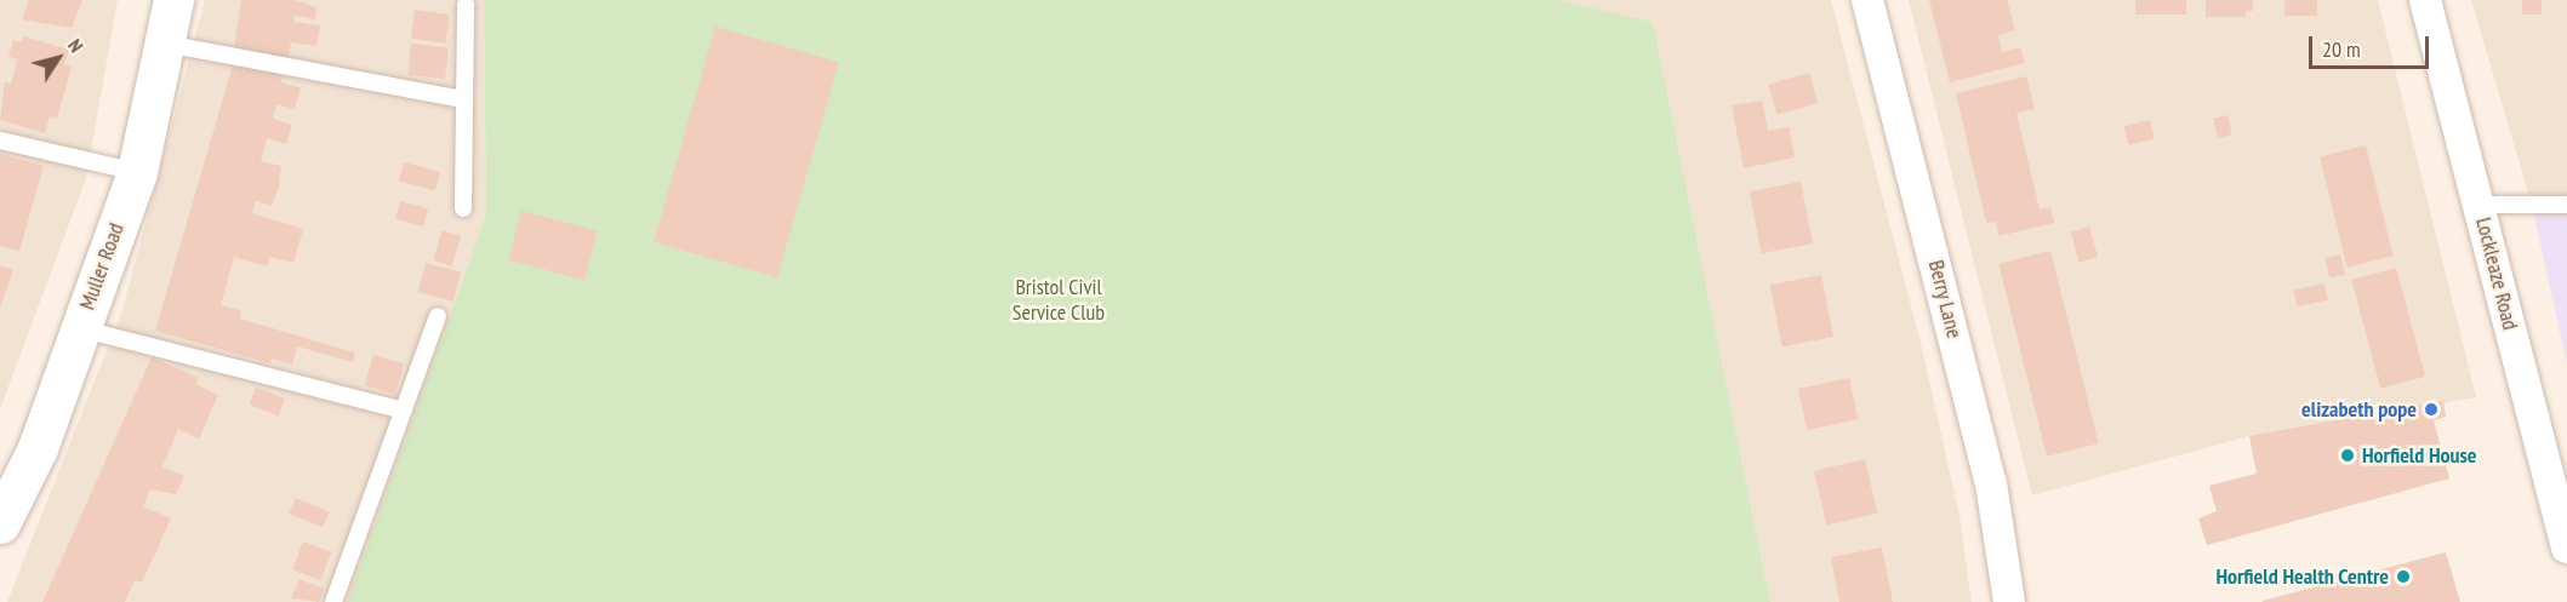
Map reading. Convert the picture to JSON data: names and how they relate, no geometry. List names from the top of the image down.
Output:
{
  "streets": {
    "main road": ["Muller Road"],
    "street": ["Lockleaze Road", "Berry Lane"]
  },
  "parks": ["Bristol Civil Service Club"],
  "places": ["elizabeth pope", "Horfield House", "Horfield Health Centre"],
  "scale_bar": "20 m",
  "north": "top right"
}
